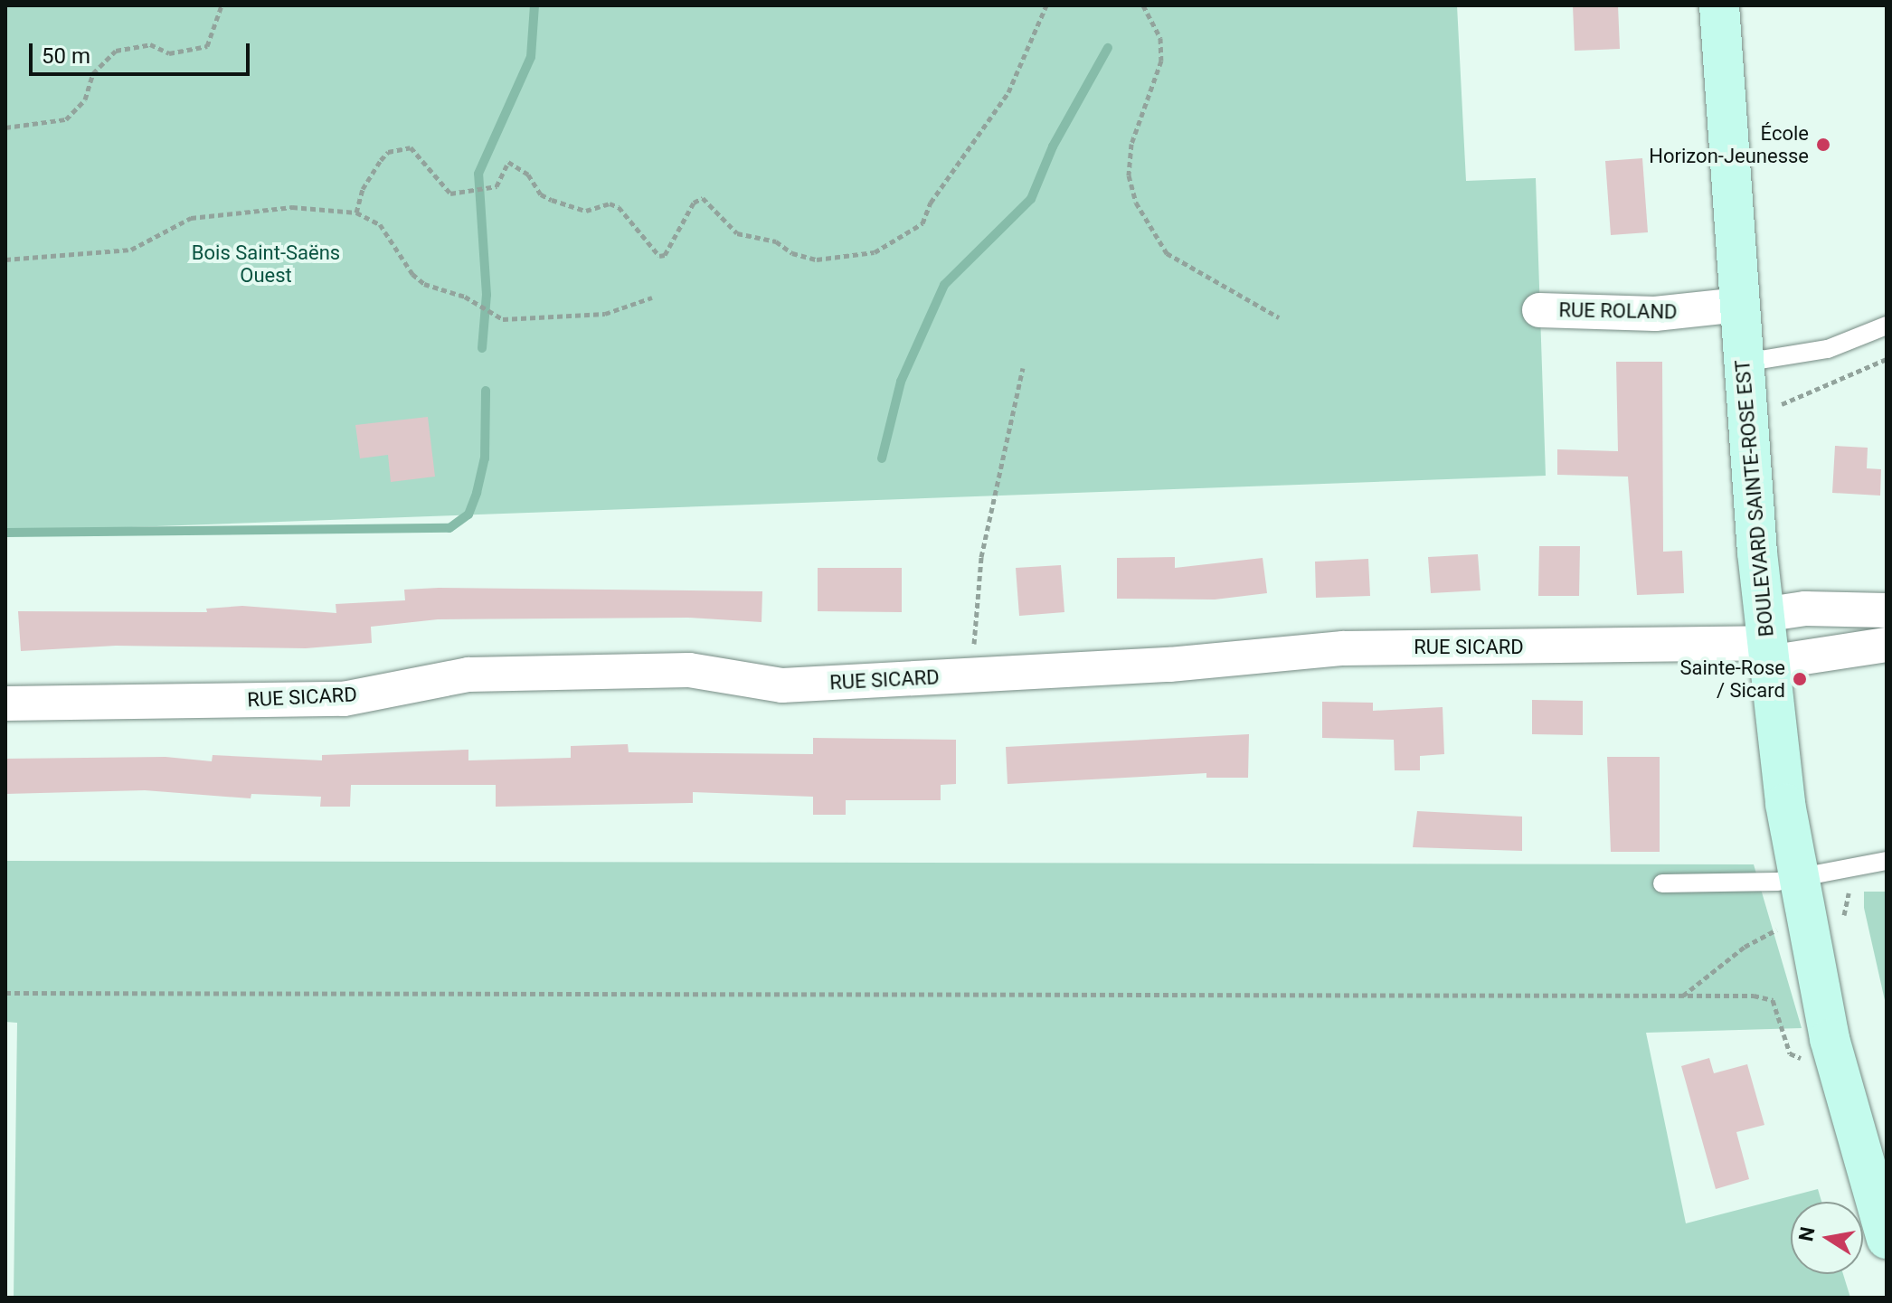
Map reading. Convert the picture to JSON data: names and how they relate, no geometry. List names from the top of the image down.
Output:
{
  "streets": {
    "street": ["RUE ROLAND", "BOULEVARD SAINTE-ROSE EST", "RUE SICARD"]
  },
  "crossings": [
    ["RUE ROLAND", "BOULEVARD SAINTE-ROSE EST"],
    ["BOULEVARD SAINTE-ROSE EST", "RUE SICARD"]
  ],
  "parks": ["Bois Saint-Saëns Ouest"],
  "places": ["École Horizon-Jeunesse", "Sainte-Rose / Sicard"],
  "scale_bar": "50 m",
  "north": "left"
}
